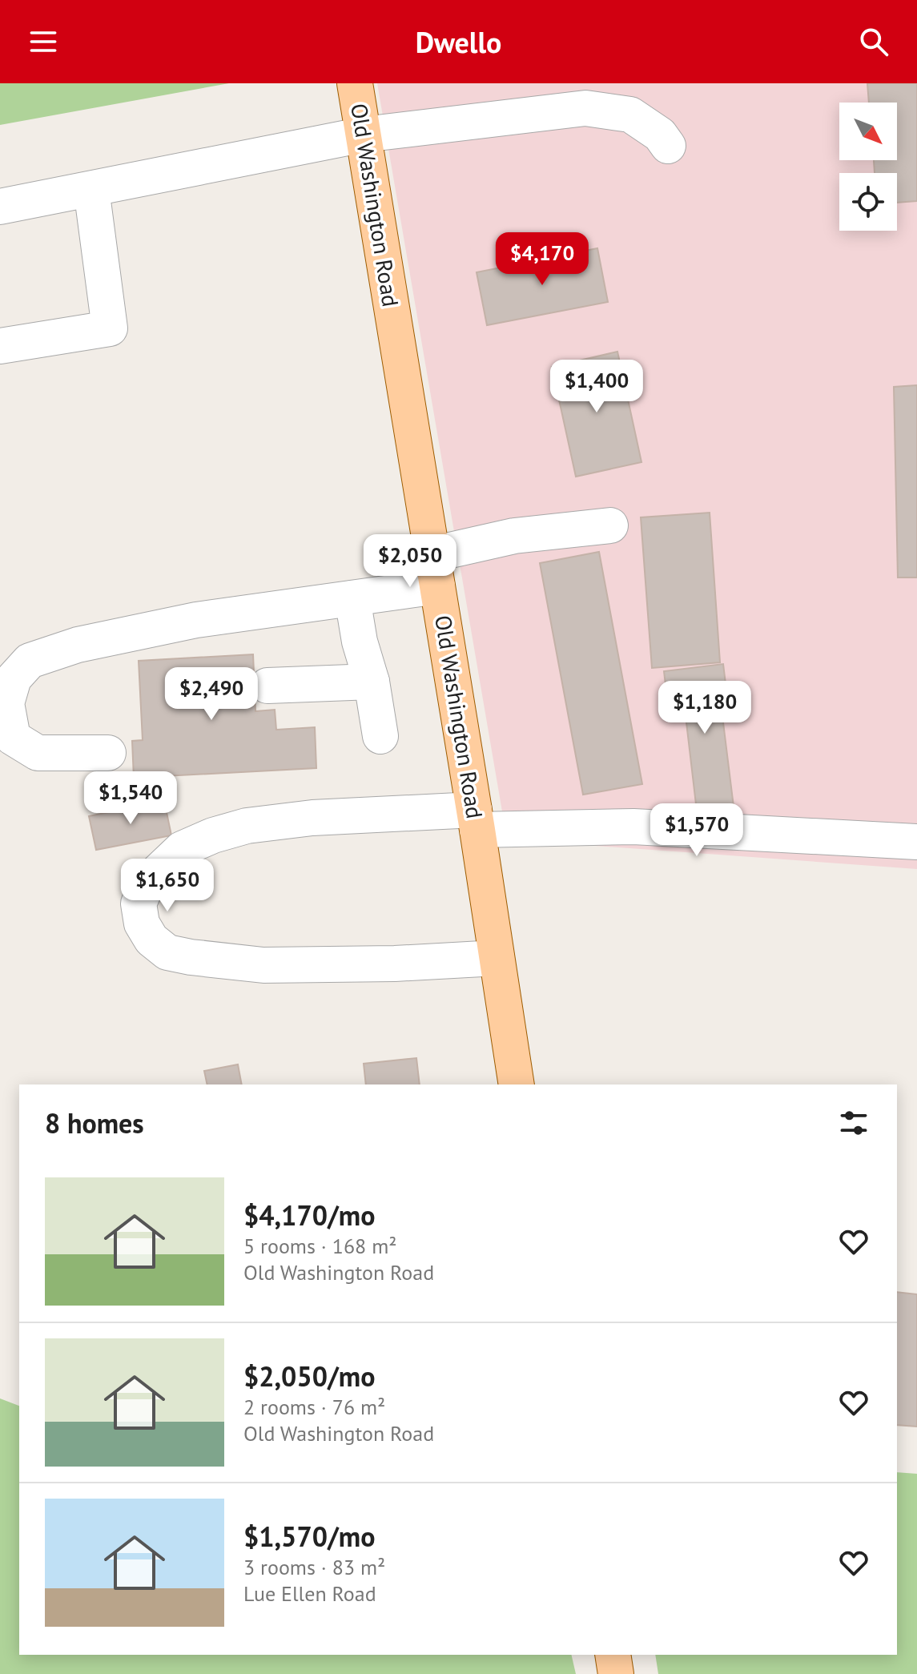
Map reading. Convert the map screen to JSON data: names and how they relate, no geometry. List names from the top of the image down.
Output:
{
  "streets": {
    "main road": ["Old Washington Road"]
  },
  "north": "bottom right",
  "page": {
    "header": "Dwello",
    "price": [
      "$4,170",
      "$1,400",
      "$2,050",
      "$2,490",
      "$1,180",
      "$1,540",
      "$1,570",
      "$1,650"
    ],
    "heading": "8 homes",
    "list": [
      {
        "name": "$4,170/mo",
        "note": "5 rooms · 168 m² · Old Washington Road"
      },
      {
        "name": "$2,050/mo",
        "note": "2 rooms · 76 m² · Old Washington Road"
      },
      {
        "name": "$1,570/mo",
        "note": "3 rooms · 83 m² · Lue Ellen Road"
      }
    ]
  }
}
